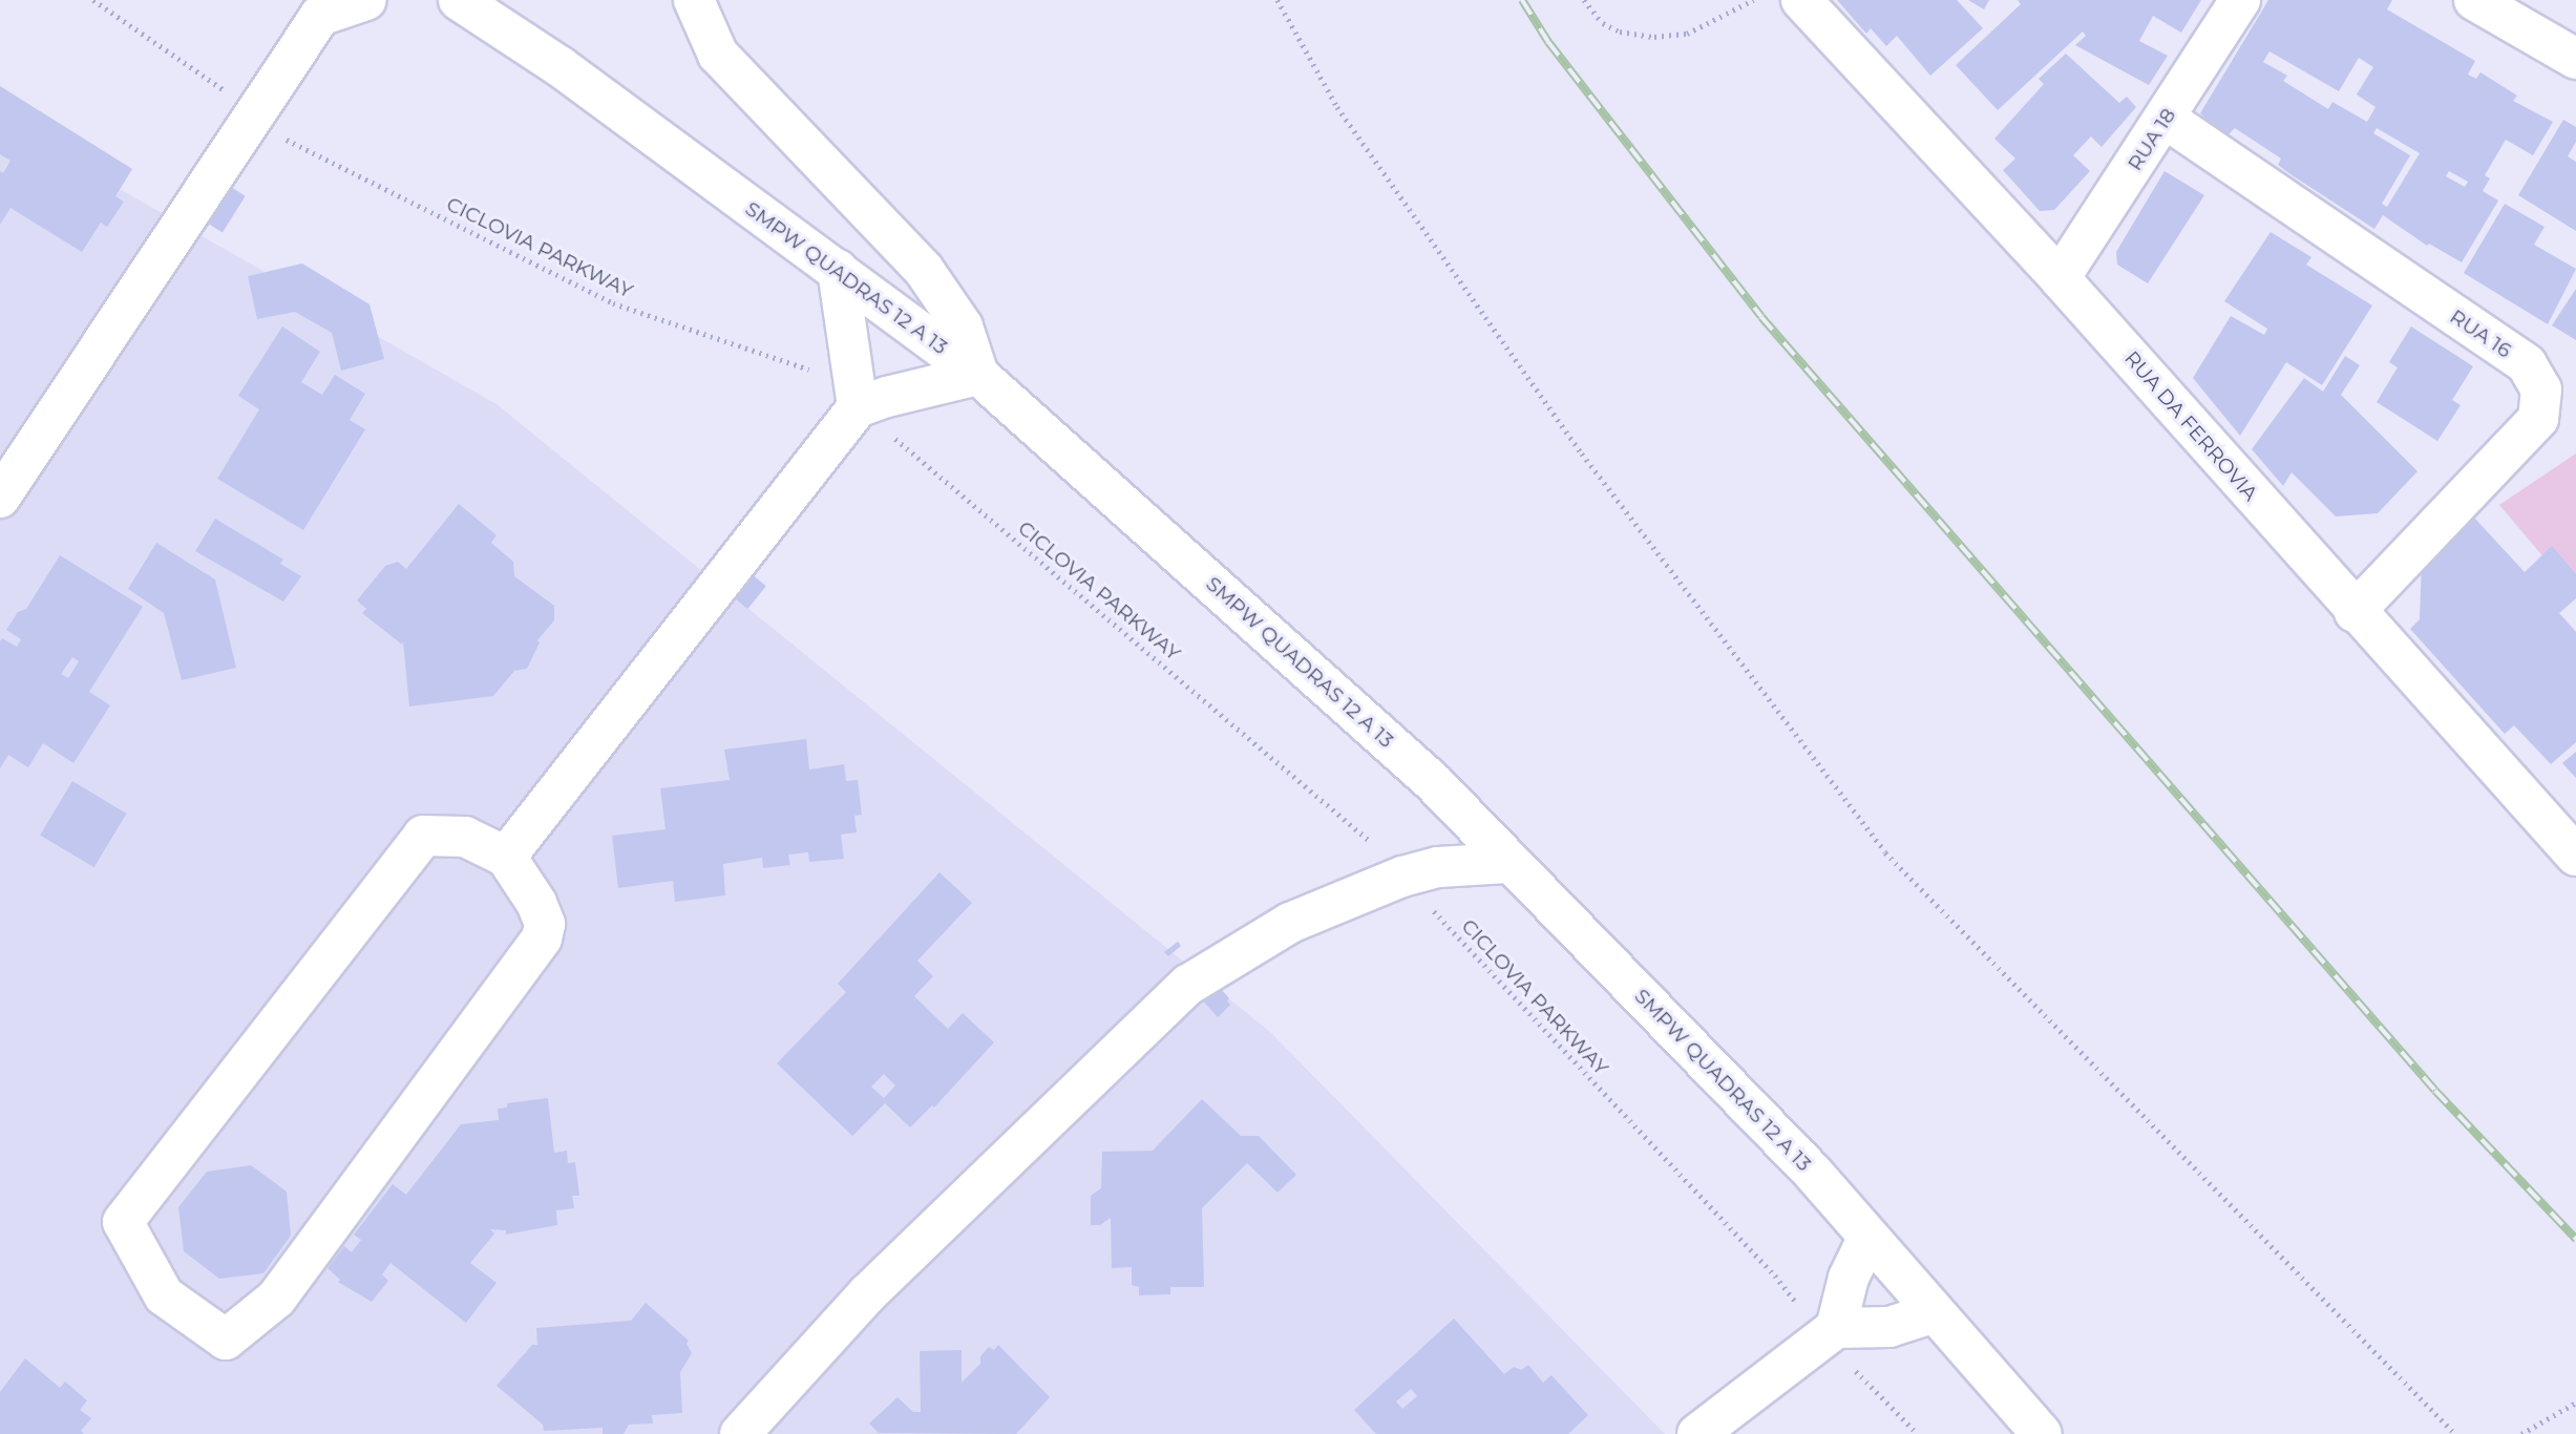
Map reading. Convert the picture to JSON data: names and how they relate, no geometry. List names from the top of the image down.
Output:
{
  "streets": {
    "street": [
      "RUA 18",
      "SMPW QUADRAS 12 A 13",
      "RUA 16",
      "RUA DA FERROVIA"
    ],
    "path": ["CICLOVIA PARKWAY"]
  },
  "crossings": [
    ["RUA 18", "RUA 16"],
    ["RUA 18", "RUA DA FERROVIA"],
    ["RUA 16", "RUA DA FERROVIA"]
  ]
}
